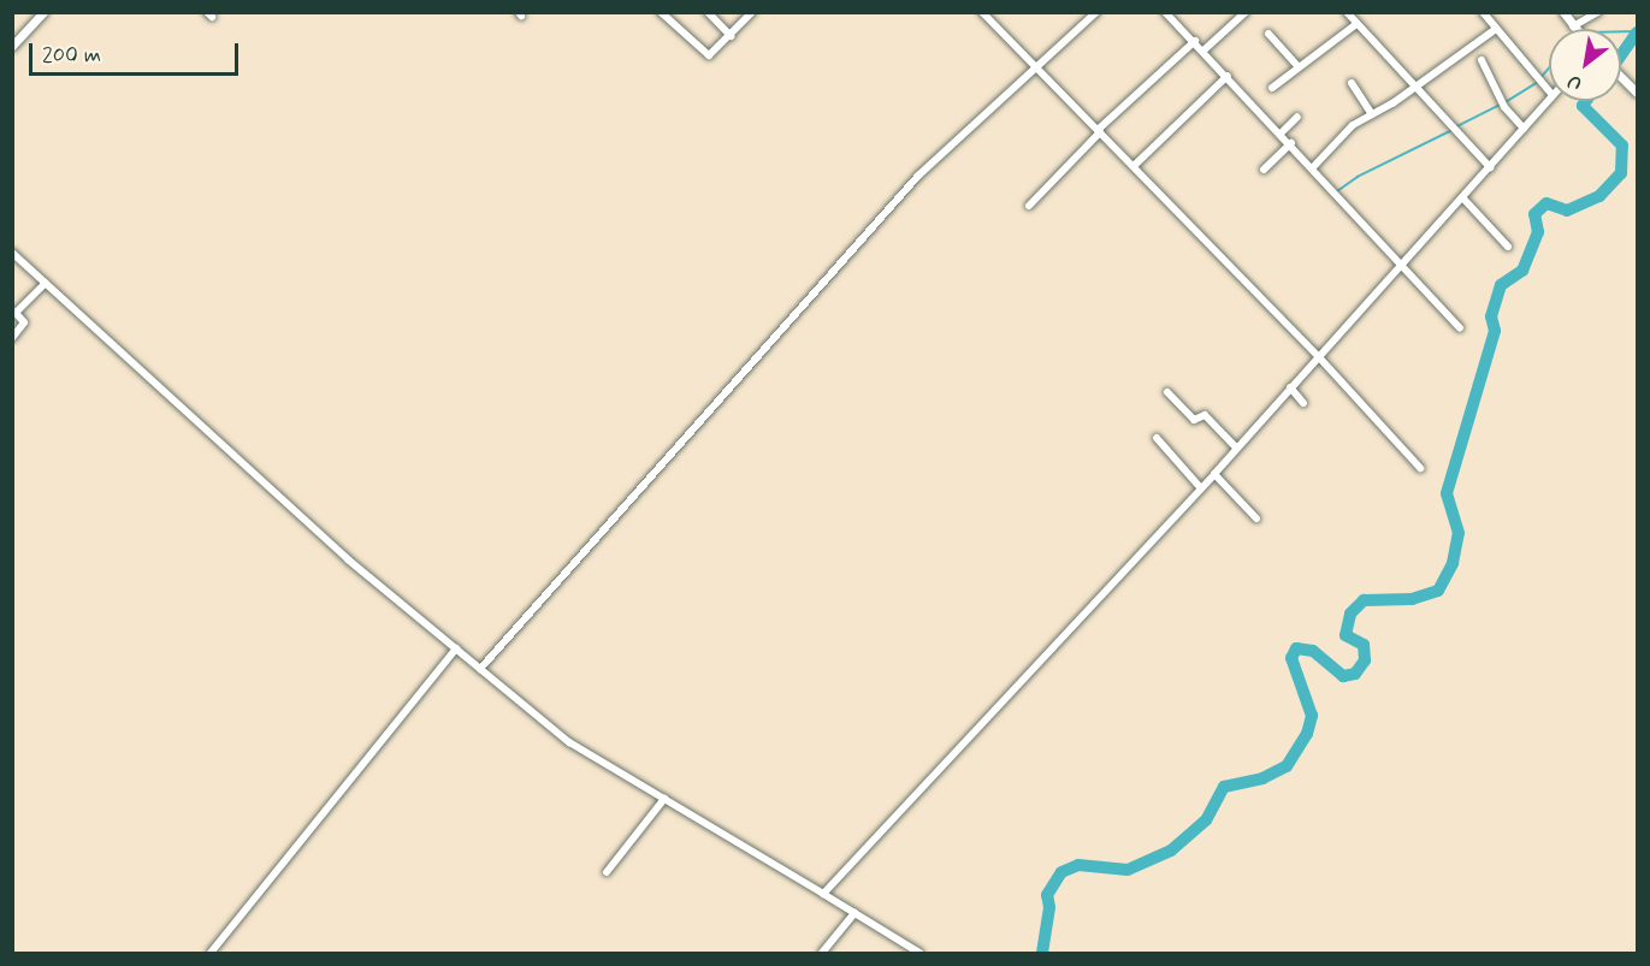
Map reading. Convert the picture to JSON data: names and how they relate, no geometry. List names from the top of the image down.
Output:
{
  "scale_bar": "200 m",
  "north": "bottom left"
}
